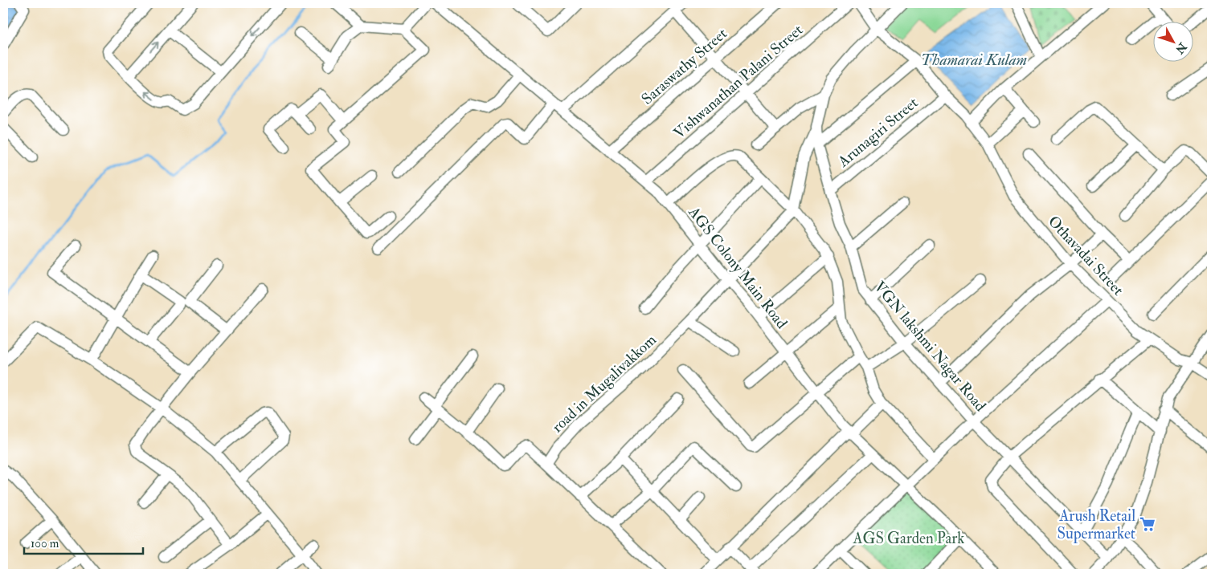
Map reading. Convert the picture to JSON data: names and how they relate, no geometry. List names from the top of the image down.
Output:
{
  "streets": {
    "street": [
      "Saraswathy Street",
      "Vishwanathan Palani Street",
      "Arunagiri Street",
      "Othavadai Street",
      "AGS Colony Main Road",
      "VGN lakshmi Nagar Road",
      "road in Mugalivakkom"
    ]
  },
  "crossings": [
    ["Saraswathy Street", "AGS Colony Main Road"],
    ["Vishwanathan Palani Street", "AGS Colony Main Road"],
    ["Arunagiri Street", "Othavadai Street"],
    ["Arunagiri Street", "VGN lakshmi Nagar Road"],
    ["Othavadai Street", "VGN lakshmi Nagar Road"],
    ["AGS Colony Main Road", "road in Mugalivakkom"]
  ],
  "water": ["Thamarai Kulam"],
  "parks": ["AGS Garden Park"],
  "places": {
    "supermarket": ["Arush Retail Supermarket"]
  },
  "scale_bar": "100 m",
  "north": "bottom right"
}
